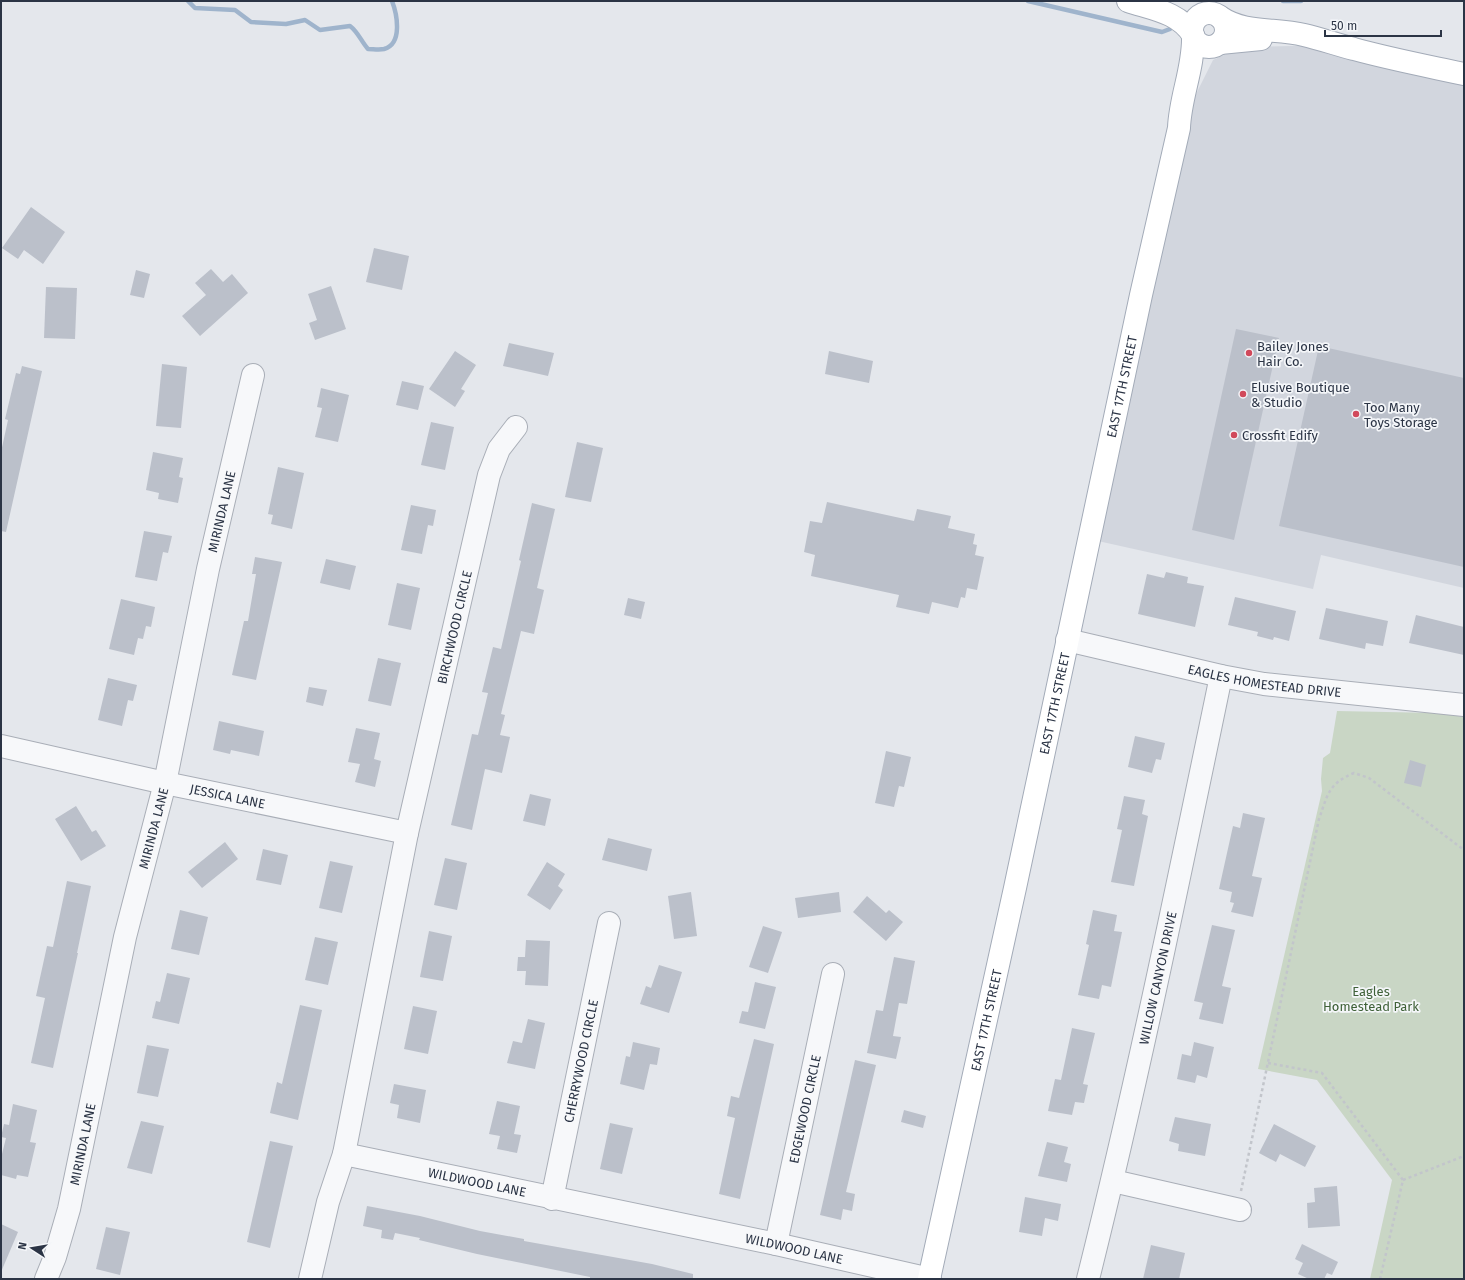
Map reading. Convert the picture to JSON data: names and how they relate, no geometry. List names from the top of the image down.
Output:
{
  "streets": {
    "main road": ["EAST 17TH STREET"],
    "street": [
      "MIRINDA LANE",
      "BIRCHWOOD CIRCLE",
      "EAGLES HOMESTEAD DRIVE",
      "JESSICA LANE",
      "WILLOW CANYON DRIVE",
      "CHERRYWOOD CIRCLE",
      "EDGEWOOD CIRCLE",
      "WILDWOOD LANE"
    ]
  },
  "crossings": [
    ["EAST 17TH STREET", "EAGLES HOMESTEAD DRIVE"],
    ["EAST 17TH STREET", "WILDWOOD LANE"],
    ["MIRINDA LANE", "JESSICA LANE"],
    ["BIRCHWOOD CIRCLE", "JESSICA LANE"],
    ["EAGLES HOMESTEAD DRIVE", "WILLOW CANYON DRIVE"],
    ["CHERRYWOOD CIRCLE", "WILDWOOD LANE"],
    ["EDGEWOOD CIRCLE", "WILDWOOD LANE"]
  ],
  "parks": ["Eagles Homestead Park"],
  "places": [
    "Bailey Jones Hair Co.",
    "Elusive Boutique & Studio",
    "Too Many Toys Storage",
    "Crossfit Edify"
  ],
  "scale_bar": "50 m",
  "north": "left"
}
